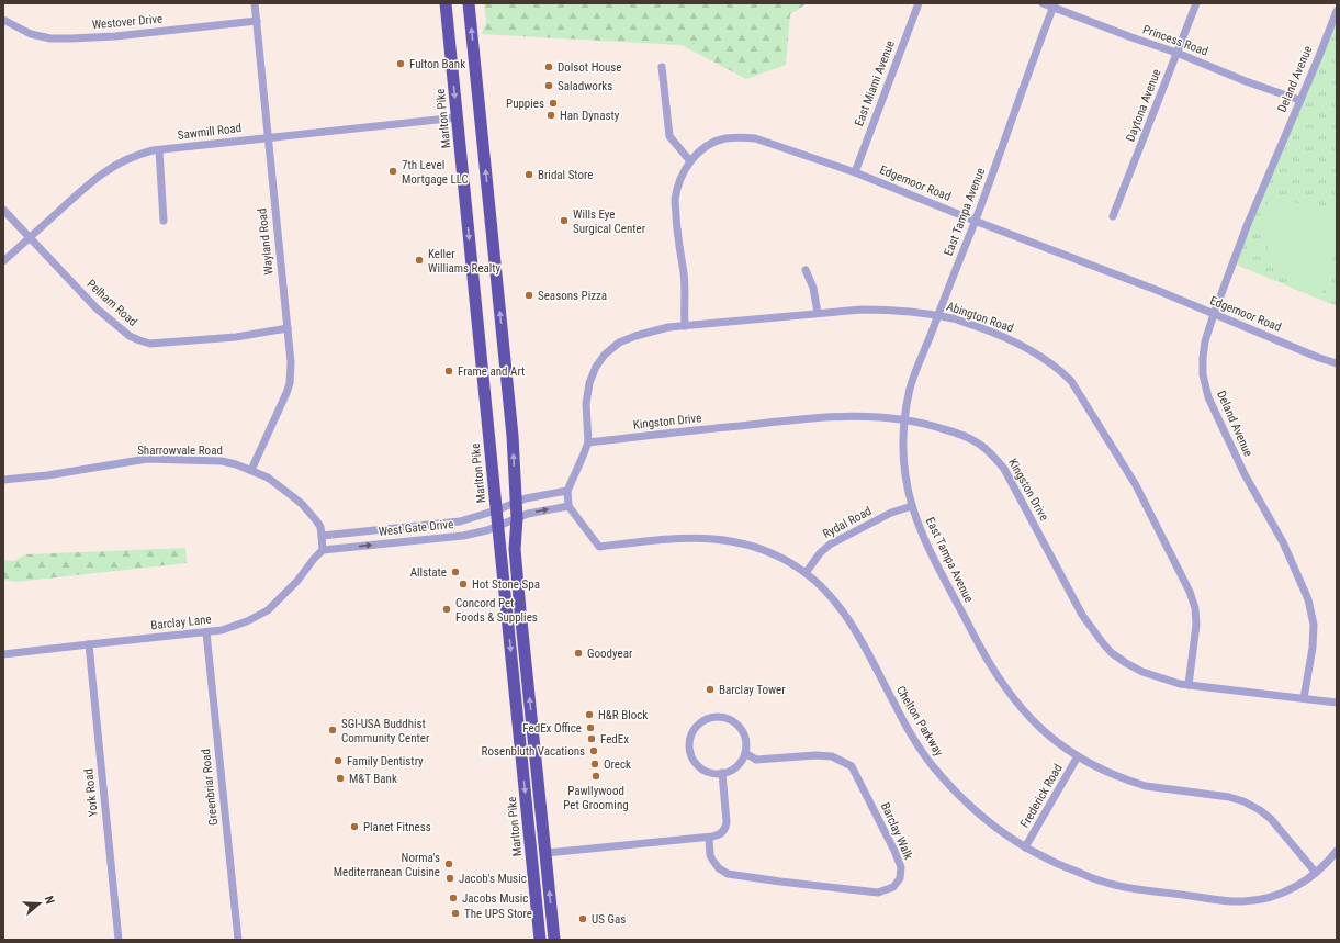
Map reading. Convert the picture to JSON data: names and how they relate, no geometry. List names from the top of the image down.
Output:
{
  "streets": {
    "highway": ["Marlton Pike"],
    "street": [
      "Westover Drive",
      "Princess Road",
      "Deland Avenue",
      "East Miami Avenue",
      "Daytona Avenue",
      "Sawmill Road",
      "Edgemoor Road",
      "East Tampa Avenue",
      "Wayland Road",
      "Pelham Road",
      "Abington Road",
      "Kingston Drive",
      "Sharrowvale Road",
      "Rydal Road",
      "West Gate Drive",
      "Barclay Lane",
      "Chelton Parkway",
      "Greenbriar Road",
      "York Road",
      "Frederick Road",
      "Barclay Walk"
    ]
  },
  "crossings": [
    ["Westover Drive", "Wayland Road"],
    ["Princess Road", "Deland Avenue"],
    ["Princess Road", "Daytona Avenue"],
    ["Princess Road", "East Tampa Avenue"],
    ["Deland Avenue", "Edgemoor Road"],
    ["Deland Avenue", "Kingston Drive"],
    ["East Miami Avenue", "Edgemoor Road"],
    ["Marlton Pike", "Sawmill Road"],
    ["Marlton Pike", "West Gate Drive"],
    ["Sawmill Road", "Wayland Road"],
    ["Sawmill Road", "Pelham Road"],
    ["Edgemoor Road", "East Tampa Avenue"],
    ["Edgemoor Road", "Abington Road"],
    ["East Tampa Avenue", "Abington Road"],
    ["East Tampa Avenue", "Kingston Drive"],
    ["East Tampa Avenue", "Rydal Road"],
    ["East Tampa Avenue", "Chelton Parkway"],
    ["East Tampa Avenue", "Frederick Road"],
    ["Wayland Road", "Pelham Road"],
    ["Wayland Road", "Sharrowvale Road"],
    ["Abington Road", "Kingston Drive"],
    ["Sharrowvale Road", "West Gate Drive"],
    ["Sharrowvale Road", "Barclay Lane"],
    ["Rydal Road", "Chelton Parkway"],
    ["West Gate Drive", "Barclay Lane"],
    ["Barclay Lane", "Greenbriar Road"],
    ["Barclay Lane", "York Road"],
    ["Chelton Parkway", "Frederick Road"]
  ],
  "places": [
    "Fulton Bank",
    "Dolsot House",
    "Saladworks",
    "Puppies",
    "Han Dynasty",
    "7th Level Mortgage LLC",
    "Bridal Store",
    "Wills Eye Surgical Center",
    "Keller Williams Realty",
    "Seasons Pizza",
    "Frame and Art",
    "Allstate",
    "Hot Stone Spa",
    "Concord Pet Foods & Supplies",
    "Goodyear",
    "Barclay Tower",
    "H&R Block",
    "FedEx Office",
    "SGI-USA Buddhist Community Center",
    "FedEx",
    "Rosenbluth Vacations",
    "Family Dentistry",
    "Oreck",
    "Pawllywood Pet Grooming",
    "M&T Bank",
    "Planet Fitness",
    "Norma's Mediterranean Cuisine",
    "Jacob's Music",
    "Jacobs Music",
    "The UPS Store",
    "US Gas"
  ],
  "north": "right"
}
